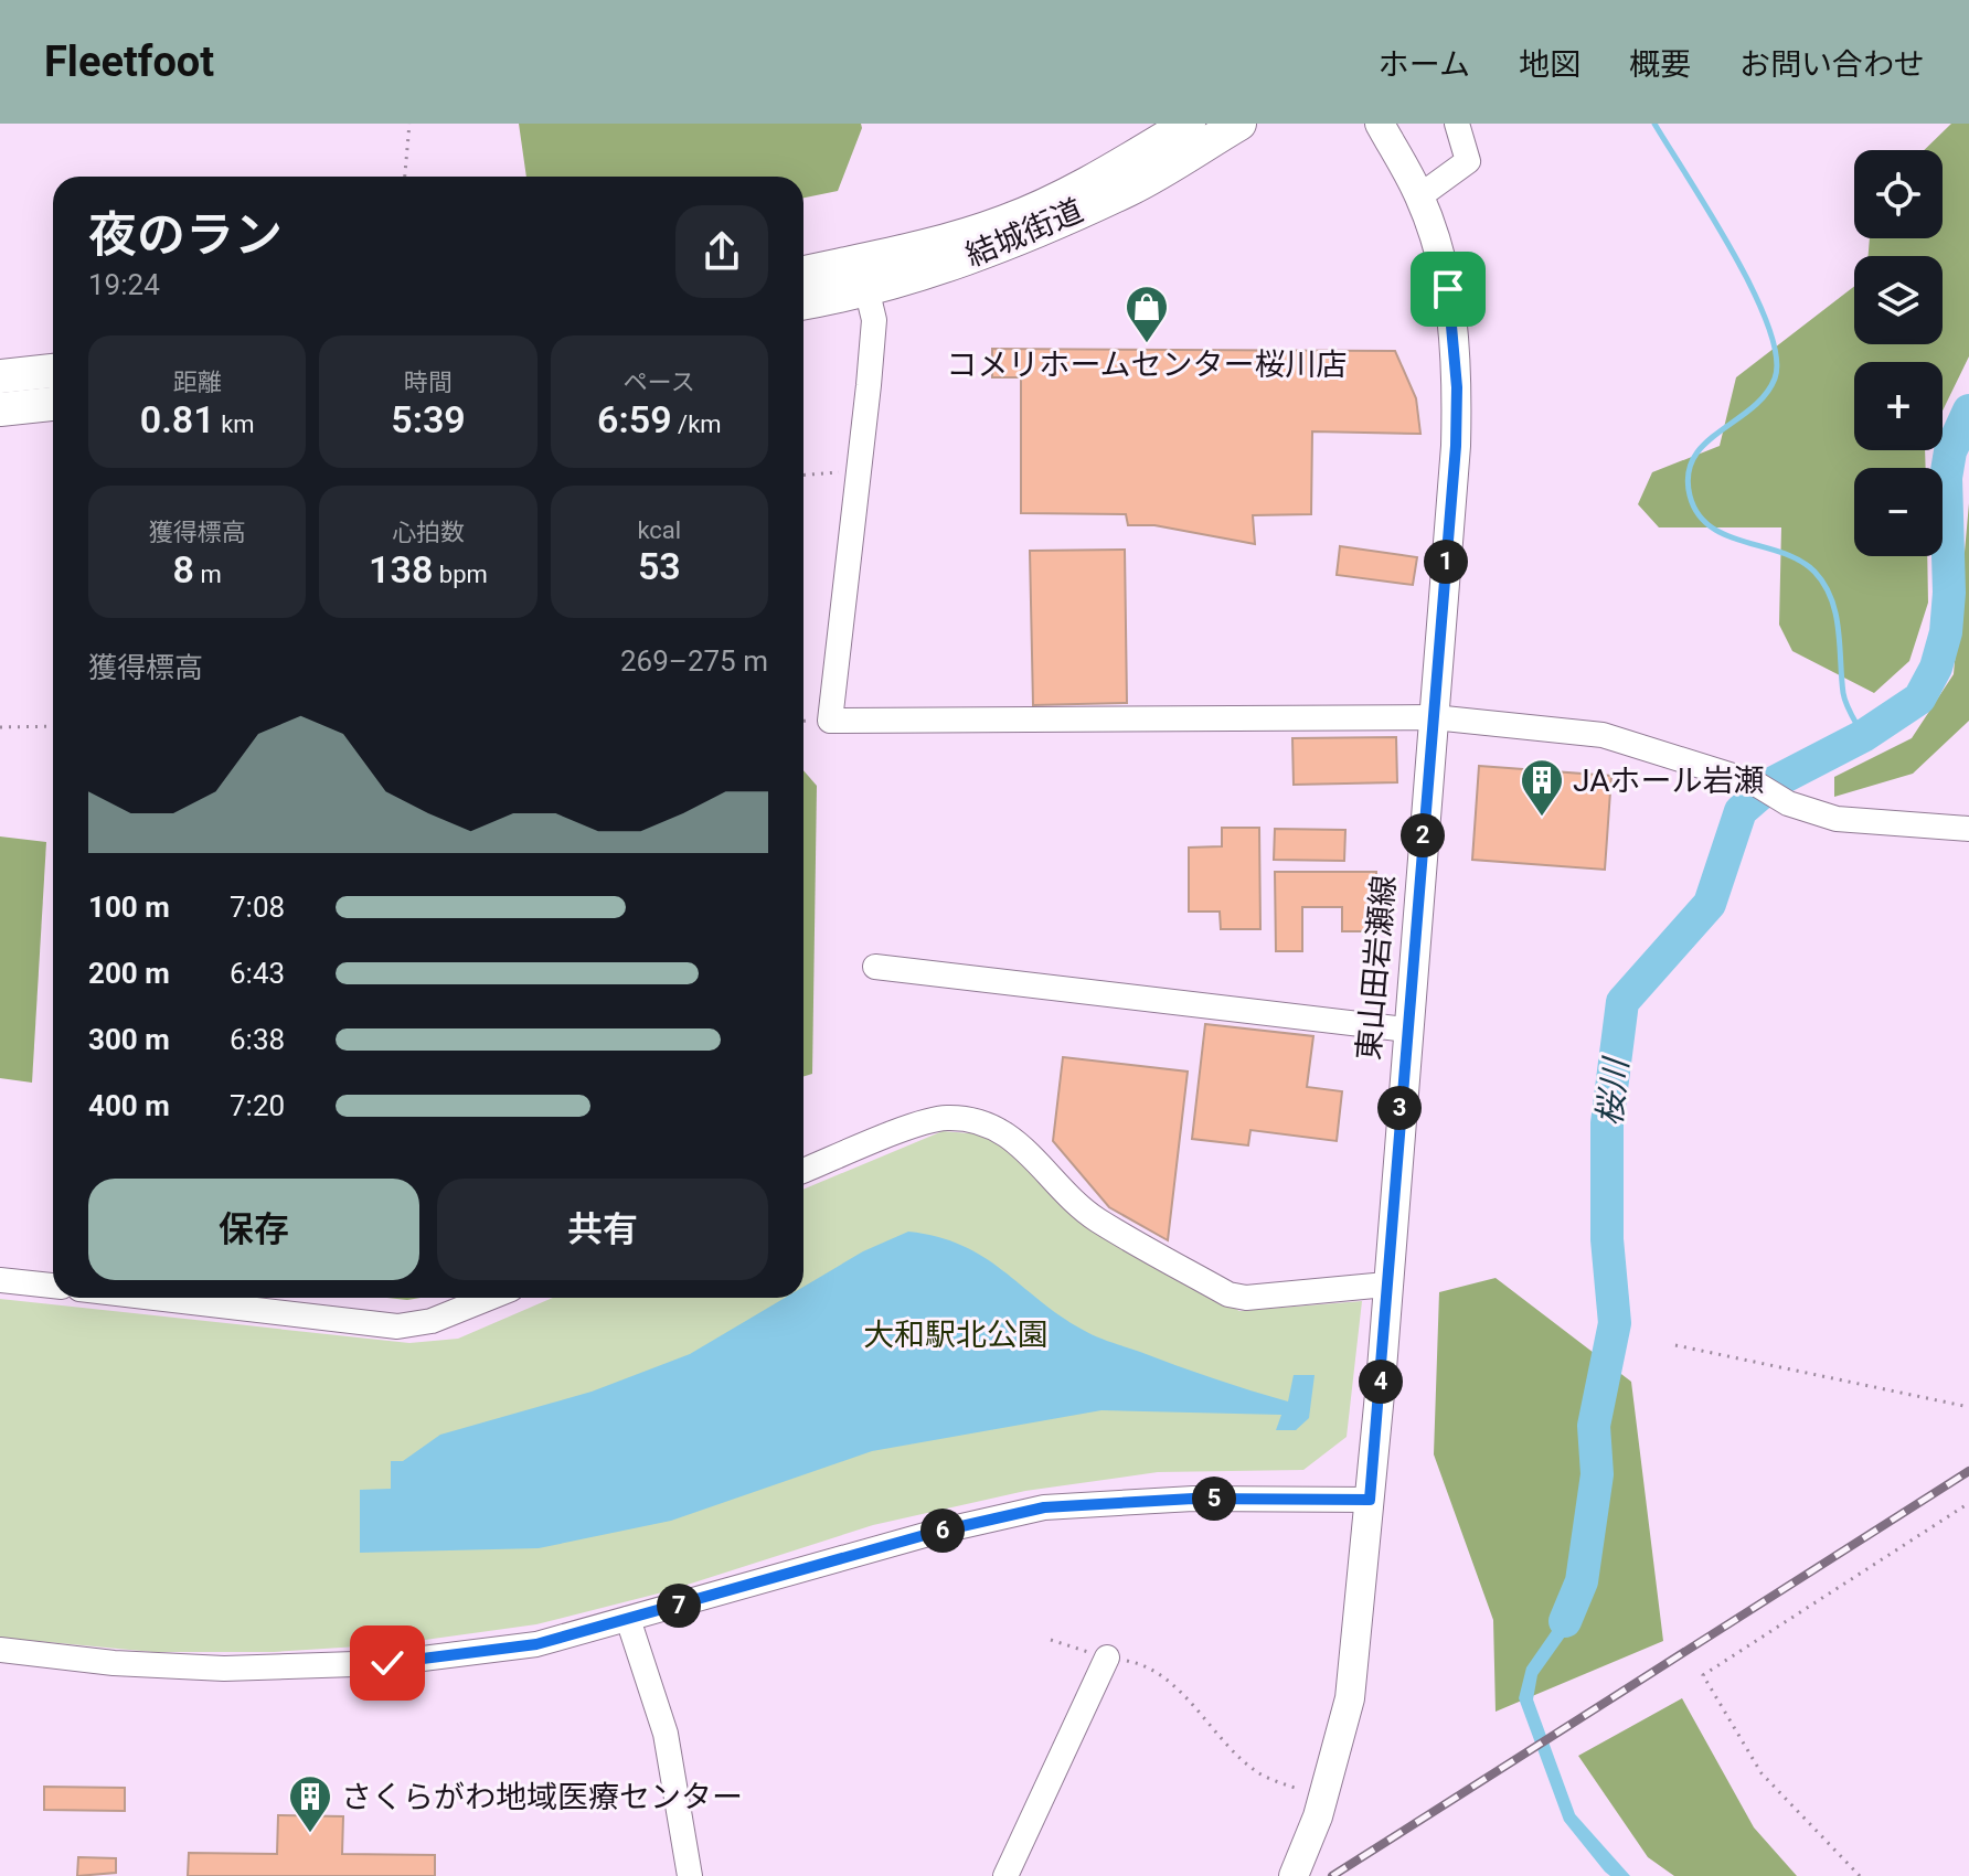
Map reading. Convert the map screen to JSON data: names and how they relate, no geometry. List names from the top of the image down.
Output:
{
  "streets": {
    "highway": ["結城街道"],
    "main road": ["東山田岩瀬線"]
  },
  "water": ["桜川"],
  "parks": ["大和駅北公園"],
  "places": {
    "shop": ["コメリホームセンター桜川店"],
    "building": ["JAホール岩瀬", "さくらがわ地域医療センター"]
  },
  "page": {
    "header": "Fleetfoot",
    "nav": [
      "ホーム",
      "地図",
      "概要",
      "お問い合わせ"
    ],
    "map_buttons": ["+", "−"],
    "heading": ["夜のラン", "19:24"],
    "stats": [
      ["距離", "0.81 km"],
      ["時間", "5:39"],
      ["ペース", "6:59 /km"],
      ["獲得標高", "8 m"],
      ["心拍数", "138 bpm"],
      ["kcal", "53"]
    ],
    "pins": [
      "1",
      "2",
      "3",
      "4",
      "5",
      "6",
      "7"
    ],
    "chart": ["獲得標高", "269–275 m"],
    "list": [
      {
        "name": "100 m",
        "note": "7:08"
      },
      {
        "name": "200 m",
        "note": "6:43"
      },
      {
        "name": "300 m",
        "note": "6:38"
      },
      {
        "name": "400 m",
        "note": "7:20"
      }
    ],
    "buttons": ["保存", "共有"]
  }
}
